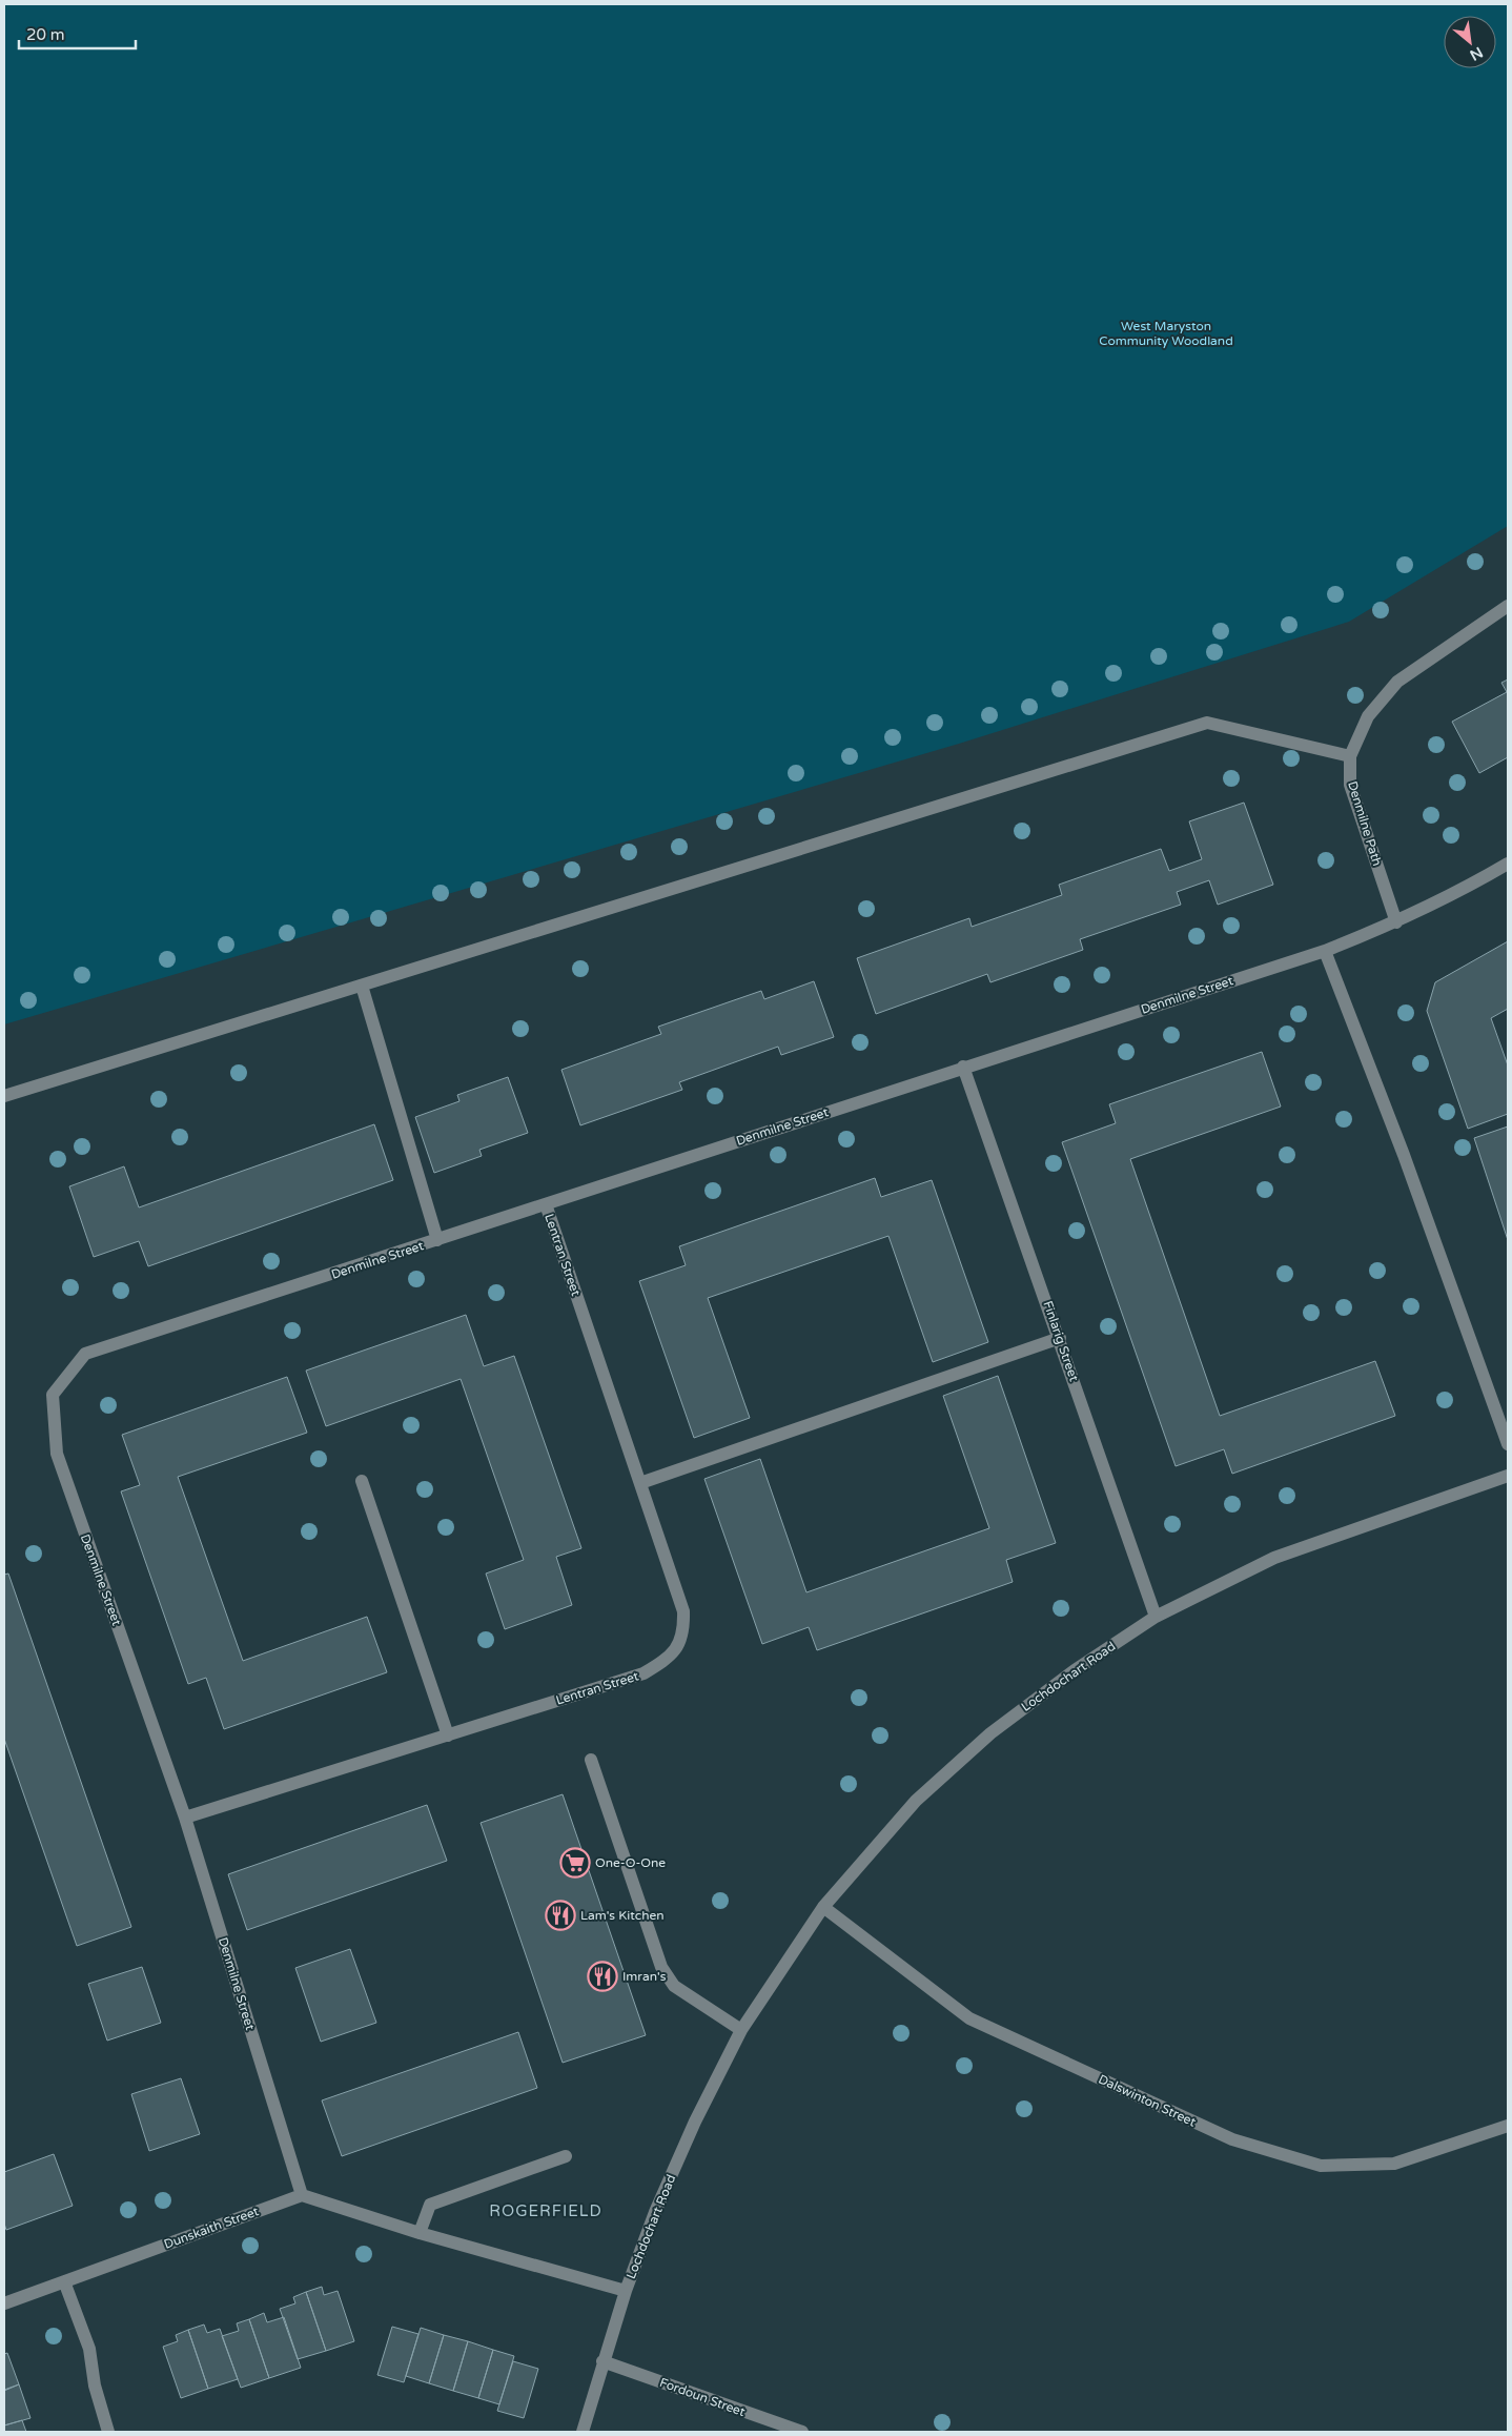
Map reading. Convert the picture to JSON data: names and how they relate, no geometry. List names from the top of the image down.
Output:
{
  "streets": {
    "street": [
      "Denmilne Path",
      "Denmilne Street",
      "Lentran Street",
      "Finlarig Street",
      "Lochdochart Road",
      "Dalswinton Street",
      "Dunskaith Street",
      "Fordoun Street"
    ]
  },
  "crossings": [
    ["Denmilne Path", "Denmilne Street"],
    ["Denmilne Street", "Lentran Street"],
    ["Denmilne Street", "Finlarig Street"],
    ["Denmilne Street", "Dunskaith Street"],
    ["Finlarig Street", "Lochdochart Road"],
    ["Lochdochart Road", "Dalswinton Street"],
    ["Lochdochart Road", "Fordoun Street"]
  ],
  "districts": ["ROGERFIELD"],
  "parks": ["West Maryston Community Woodland"],
  "places": {
    "supermarket": ["One-O-One"],
    "restaurant": ["Lam's Kitchen", "Imran's"]
  },
  "scale_bar": "20 m",
  "north": "bottom right"
}
